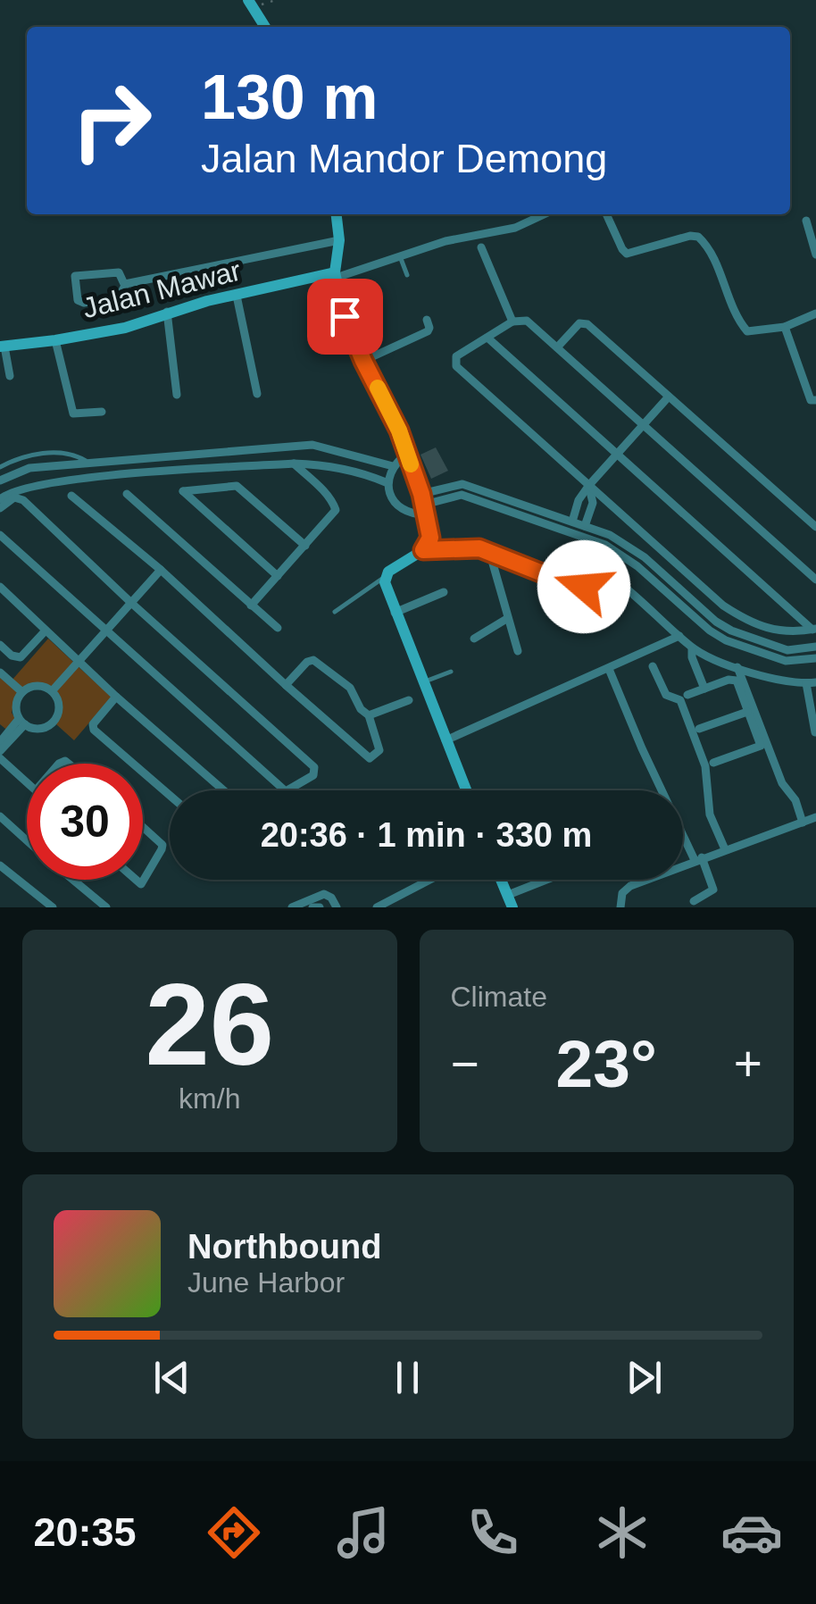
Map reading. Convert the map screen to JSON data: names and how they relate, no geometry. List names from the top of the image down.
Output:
{
  "streets": {
    "main road": ["Jalan Mawar"]
  },
  "page": {
    "turn": ["130 m", "Jalan Mandor Demong"],
    "limit": "30",
    "trip": "20:36 · 1 min · 330 m",
    "tile": [
      ["26", "km/h"],
      "Climate"
    ],
    "heat": ["−", "23°", "+"],
    "song": ["Northbound", "June Harbor"],
    "tabs": "20:35"
  }
}
